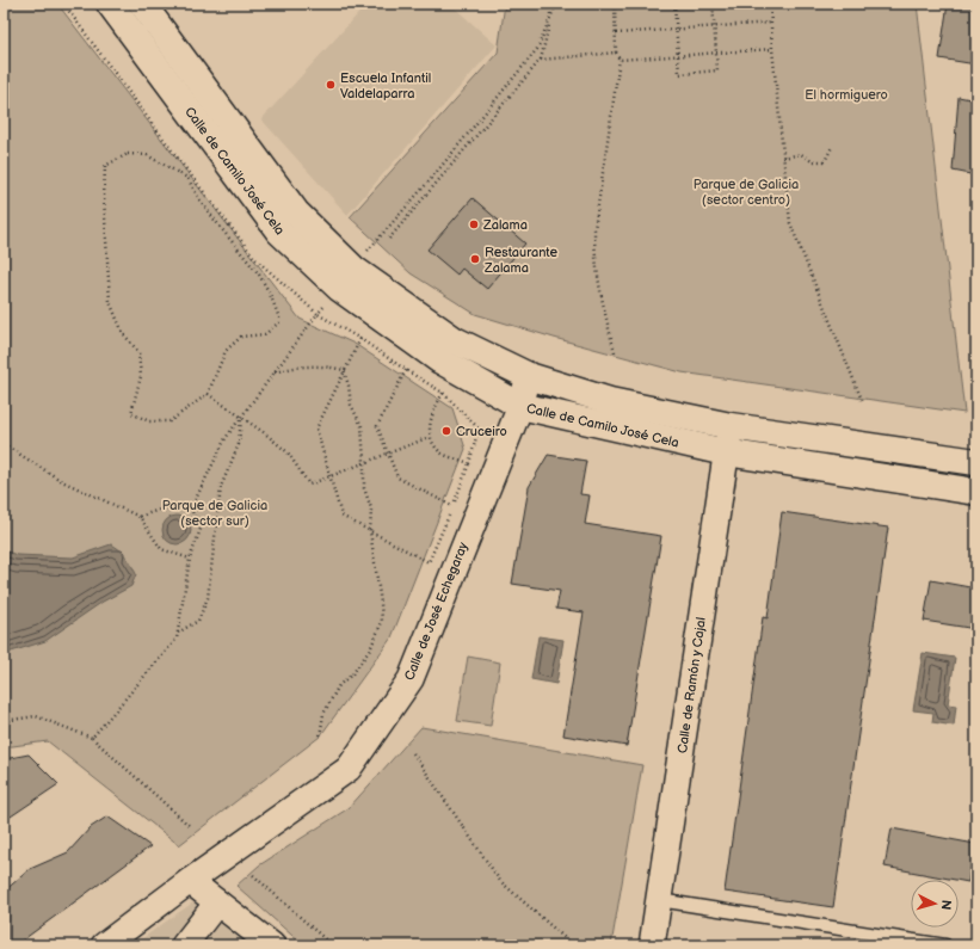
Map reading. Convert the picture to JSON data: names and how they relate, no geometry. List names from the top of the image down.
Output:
{
  "streets": {
    "street": ["Calle de Camilo José Cela", "Calle de José Echegaray", "Calle de Ramón y Cajal"]
  },
  "crossings": [
    ["Calle de Camilo José Cela", "Calle de José Echegaray"],
    ["Calle de Camilo José Cela", "Calle de Ramón y Cajal"]
  ],
  "parks": ["El hormiguero", "Parque de Galicia (sector centro)", "Parque de Galicia (sector sur)"],
  "places": [
    "Escuela Infantil Valdelaparra",
    "Zalama",
    "Restaurante Zalama",
    "Cruceiro"
  ],
  "north": "right"
}
